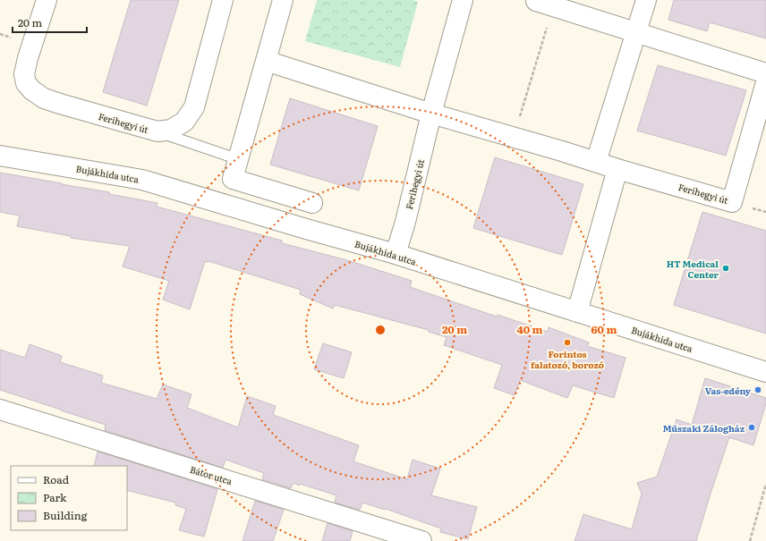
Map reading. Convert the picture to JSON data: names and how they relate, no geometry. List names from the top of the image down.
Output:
{
  "streets": {
    "street": ["Ferihegyi út", "Bujákhida utca", "Bátor utca"]
  },
  "crossings": [
    ["Ferihegyi út", "Bujákhida utca"]
  ],
  "places": [
    "HT Medical Center",
    "Forintos falatozó, borozó",
    "Vas-edény",
    "Műszaki Zálogház"
  ],
  "legend": ["Road", "Park", "Building"],
  "scale_bar": "20 m",
  "rings": ["20 m", "40 m", "60 m"]
}
